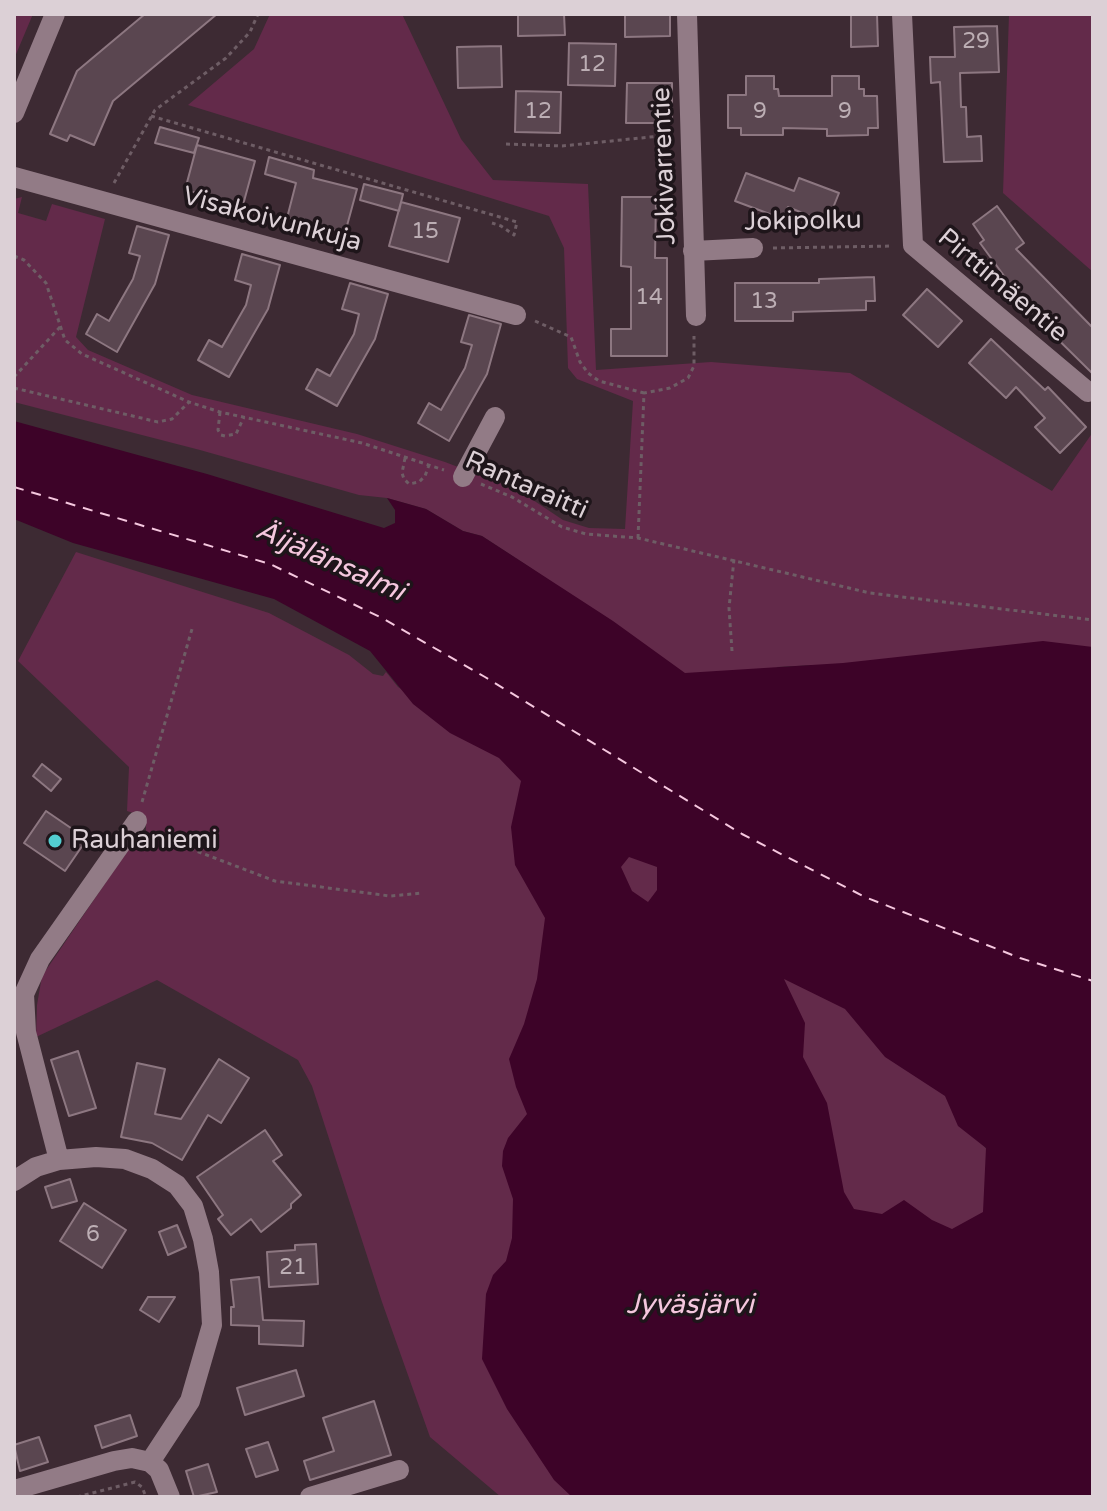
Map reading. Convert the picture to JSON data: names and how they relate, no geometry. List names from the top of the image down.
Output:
{
  "streets": {
    "street": [
      "Jokivarrentie",
      "Visakoivunkuja",
      "Jokipolku",
      "Pirttimäentie"
    ],
    "path": ["Rantaraitti"]
  },
  "crossings": [
    ["Jokivarrentie", "Jokipolku"],
    ["Jokipolku", "Pirttimäentie"]
  ],
  "water": ["Äijälänsalmi", "Jyväsjärvi"],
  "places": ["Rauhaniemi"],
  "house_numbers": [
    "29",
    "12",
    "12",
    "9",
    "9",
    "15",
    "14",
    "13",
    "6",
    "21"
  ]
}
